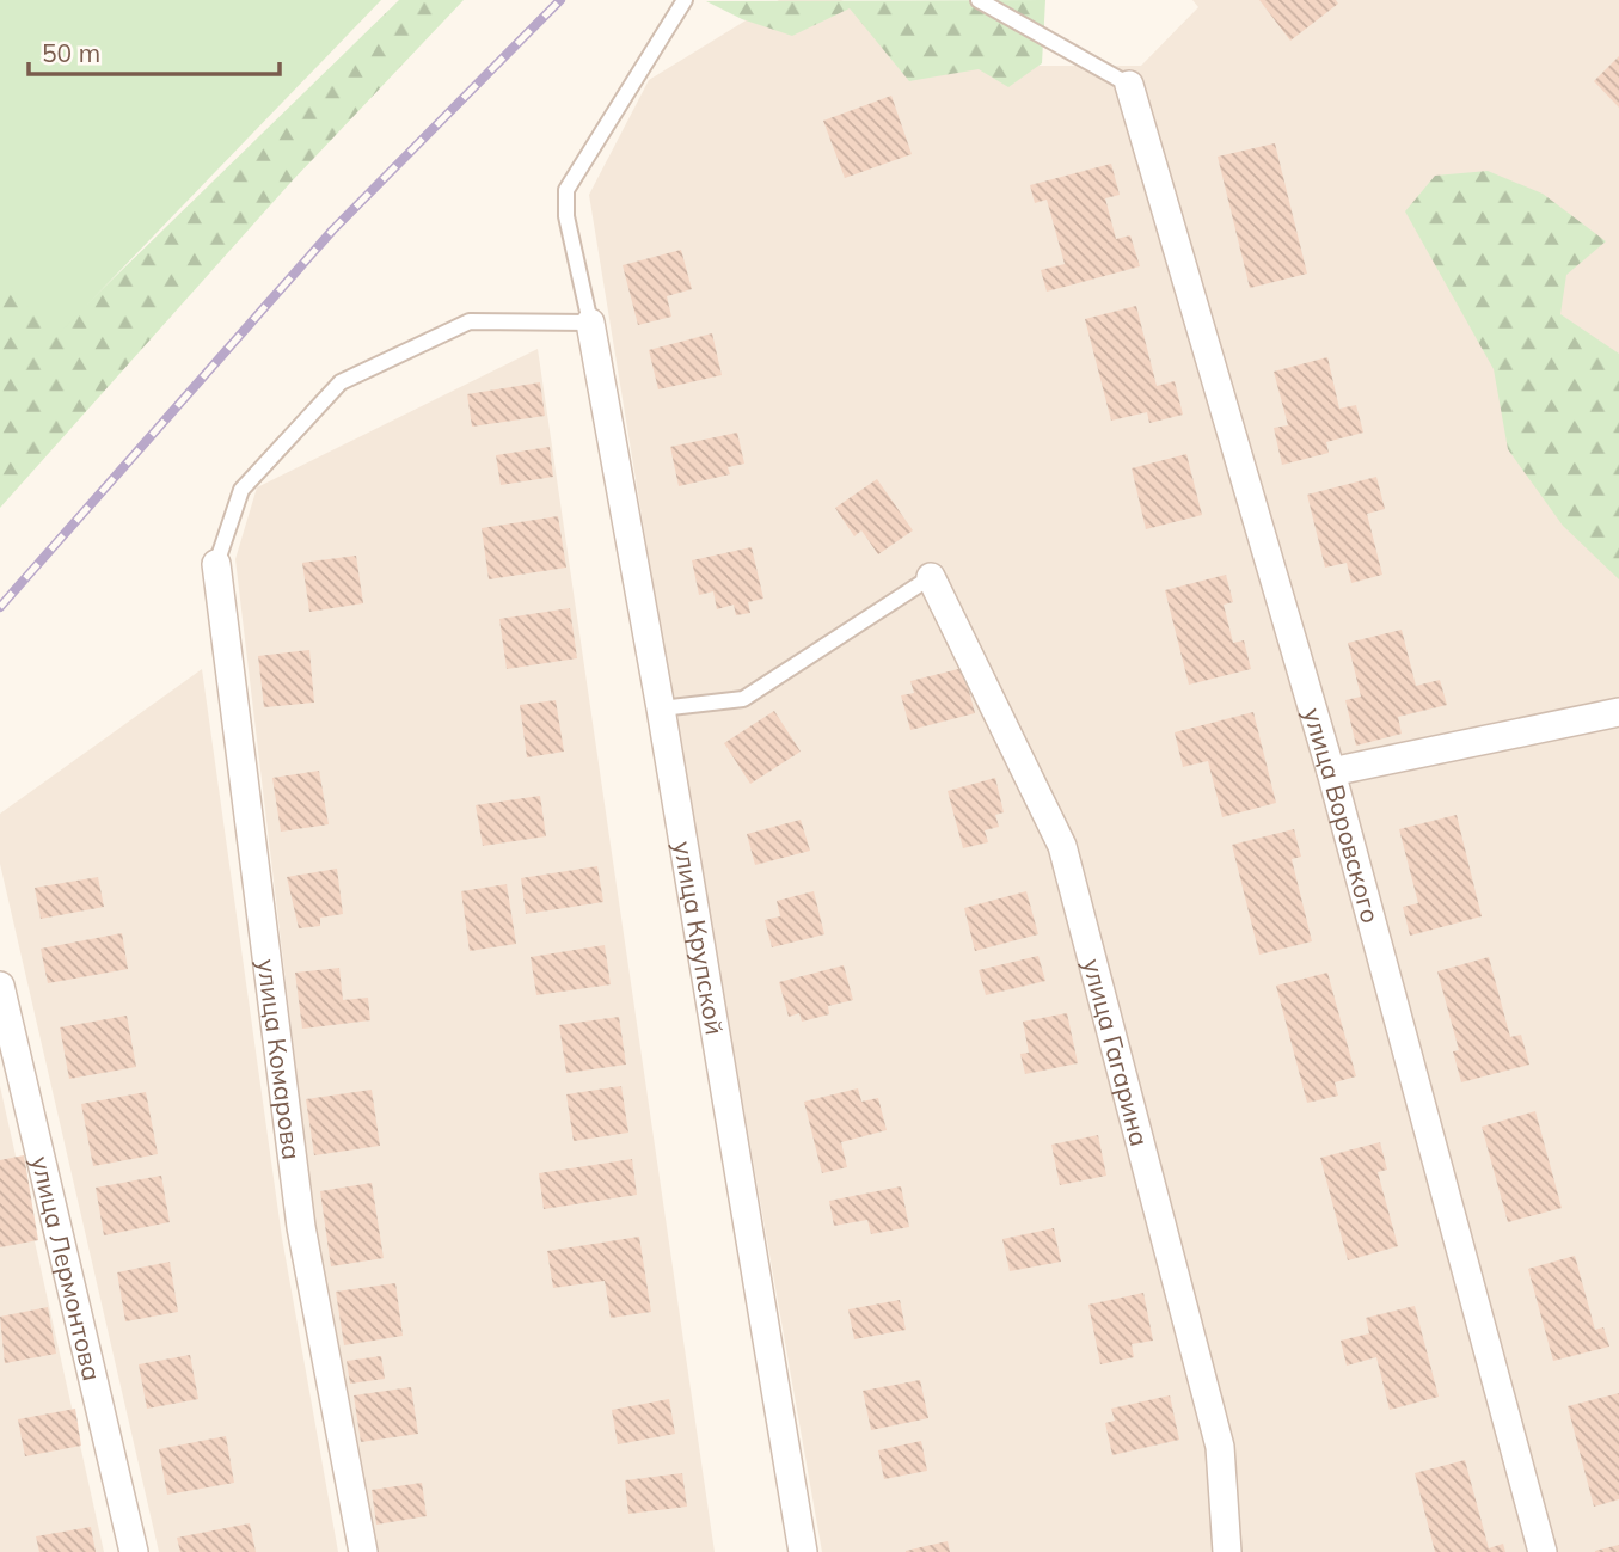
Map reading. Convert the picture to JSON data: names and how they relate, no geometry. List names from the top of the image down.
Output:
{
  "streets": {
    "street": [
      "улица Воровского",
      "улица Крупской",
      "улица Гагарина",
      "улица Комарова",
      "улица Лермонтова"
    ]
  },
  "scale_bar": "50 m"
}
